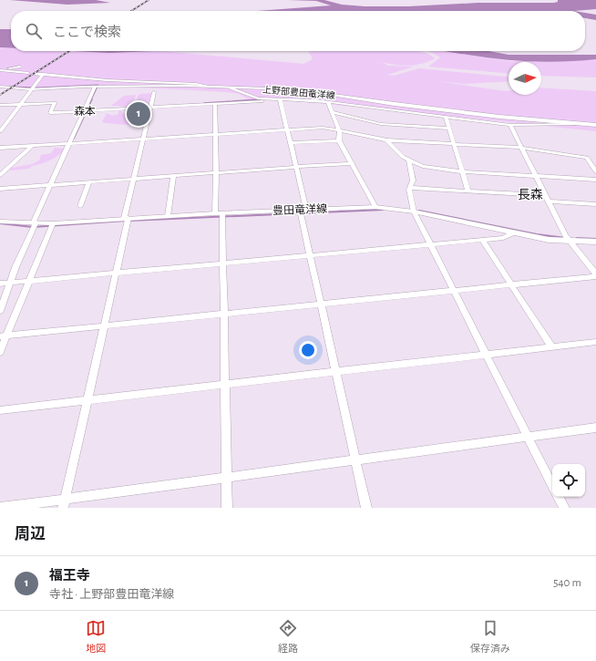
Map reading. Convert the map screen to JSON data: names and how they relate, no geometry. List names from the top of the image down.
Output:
{
  "streets": {
    "main road": ["上野部豊田竜洋線", "豊田竜洋線"]
  },
  "districts": ["森本", "長森"],
  "north": "right",
  "page": {
    "search": "ここで検索",
    "pins": "1",
    "heading": "周辺",
    "list": [
      {
        "mark": "1",
        "name": "福王寺",
        "note": "寺社 · 上野部豊田竜洋線",
        "value": "540 m"
      }
    ],
    "nav": ["地図", "経路", "保存済み"]
  }
}
